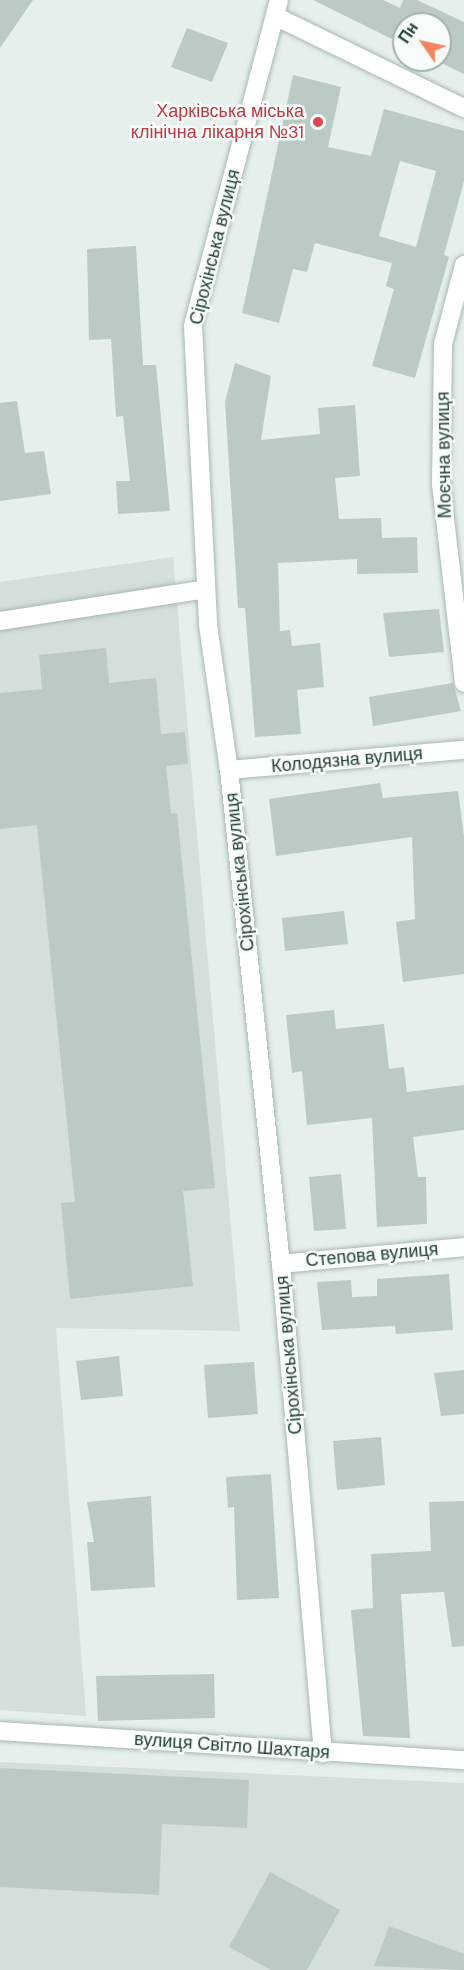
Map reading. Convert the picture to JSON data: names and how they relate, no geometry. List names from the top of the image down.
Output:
{
  "streets": {
    "street": [
      "Сірохінська вулиця",
      "Моєчна вулиця",
      "Колодязна вулиця",
      "Степова вулиця",
      "вулиця Світло Шахтаря"
    ]
  },
  "crossings": [
    ["Сірохінська вулиця", "Колодязна вулиця"],
    ["Сірохінська вулиця", "Степова вулиця"],
    ["Сірохінська вулиця", "вулиця Світло Шахтаря"]
  ],
  "places": ["Харківська міська клінічна лікарня №31"],
  "north": "top left"
}
